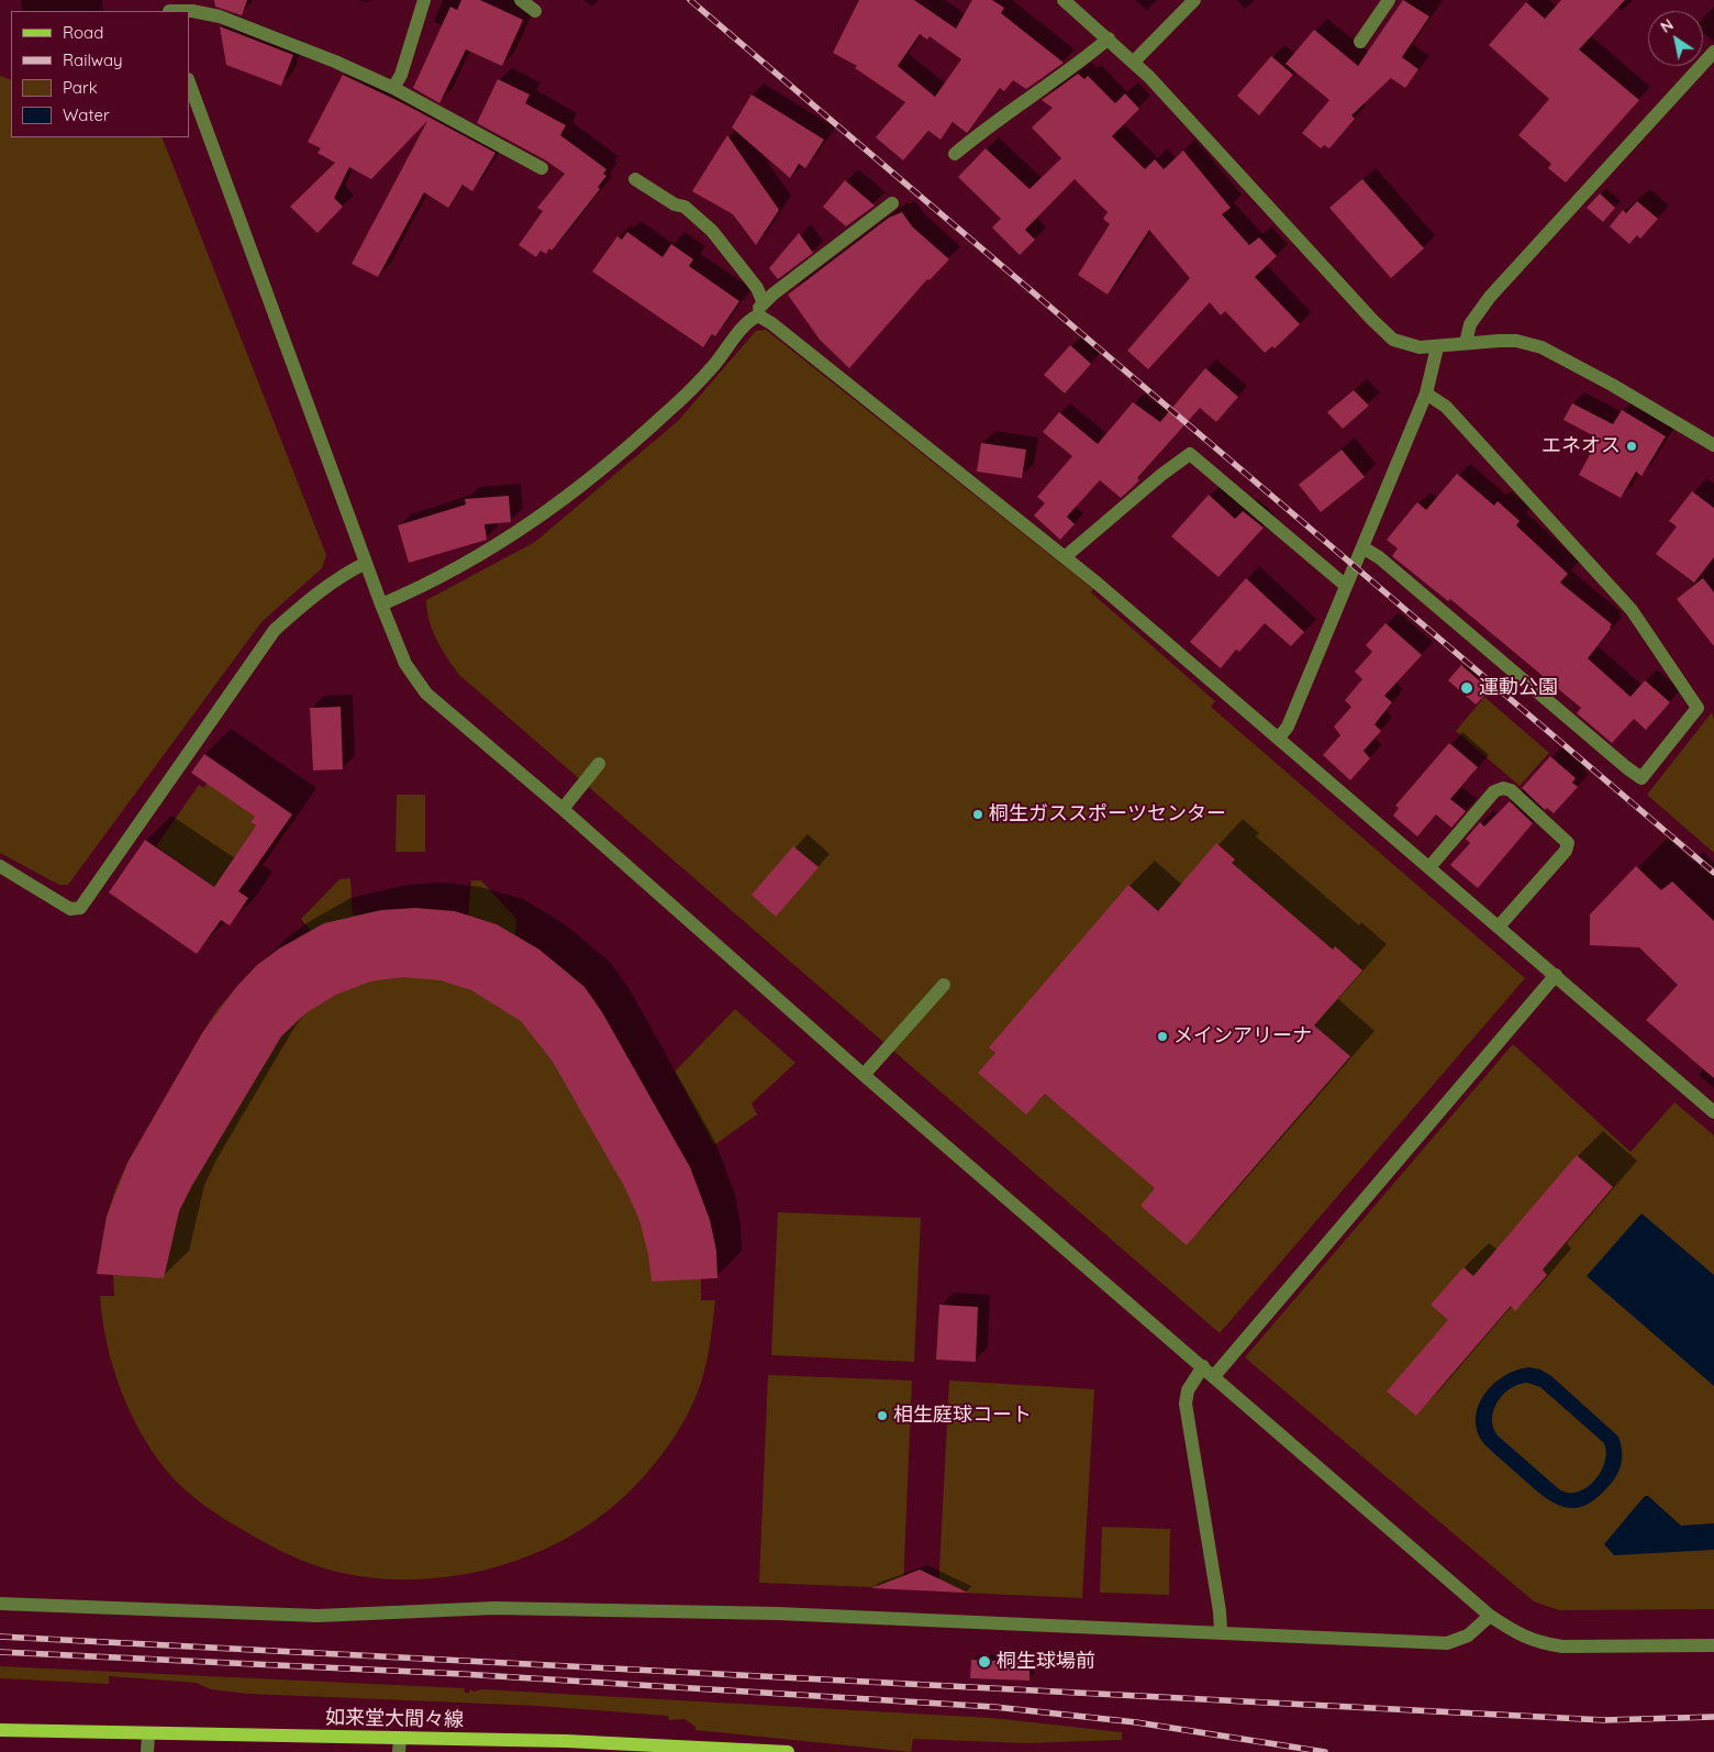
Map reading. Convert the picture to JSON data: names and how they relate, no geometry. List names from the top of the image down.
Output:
{
  "streets": {
    "main road": ["如来堂大間々線"]
  },
  "places": [
    "エネオス",
    "運動公園",
    "桐生ガススポーツセンター",
    "メインアリーナ",
    "相生庭球コート",
    "桐生球場前"
  ],
  "legend": [
    "Road",
    "Railway",
    "Park",
    "Water"
  ],
  "north": "top left"
}
